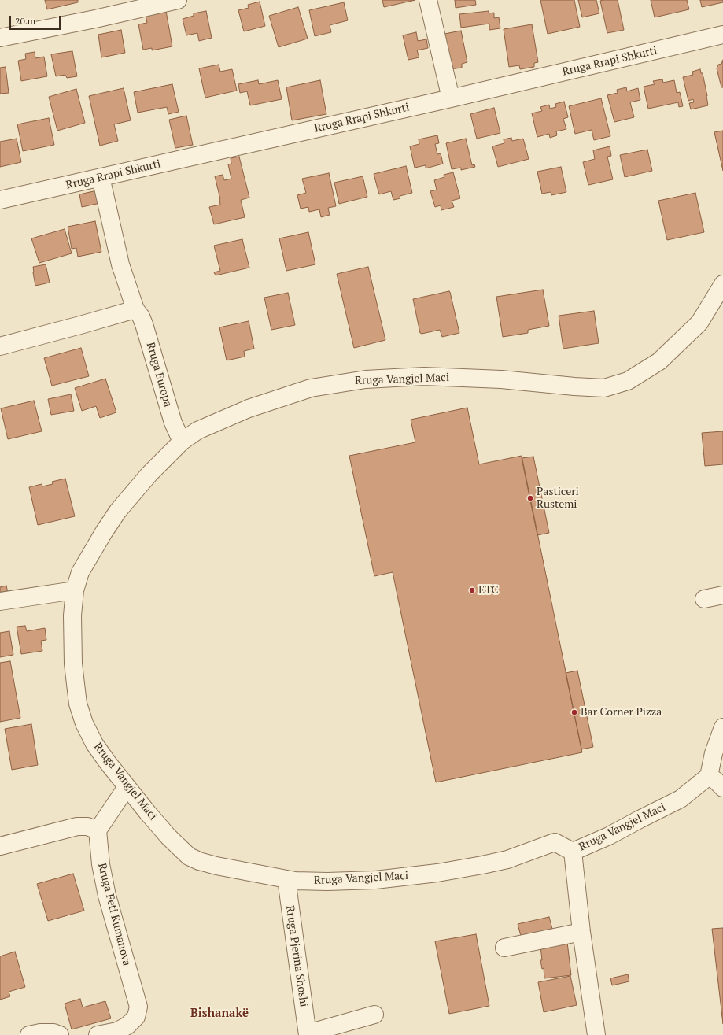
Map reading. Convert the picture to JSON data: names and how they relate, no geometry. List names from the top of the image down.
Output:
{
  "streets": {
    "street": [
      "Rruga Rrapi Shkurti",
      "Rruga Europa",
      "Rruga Vangjel Maci",
      "Rruga Feti Kumanova",
      "Rruga Pjerina Shoshi"
    ]
  },
  "crossings": [
    ["Rruga Rrapi Shkurti", "Rruga Europa"],
    ["Rruga Europa", "Rruga Vangjel Maci"],
    ["Rruga Vangjel Maci", "Rruga Pjerina Shoshi"]
  ],
  "districts": ["Bishanakë"],
  "places": ["Pasticeri Rustemi", "ETC", "Bar Corner Pizza"],
  "scale_bar": "20 m"
}
